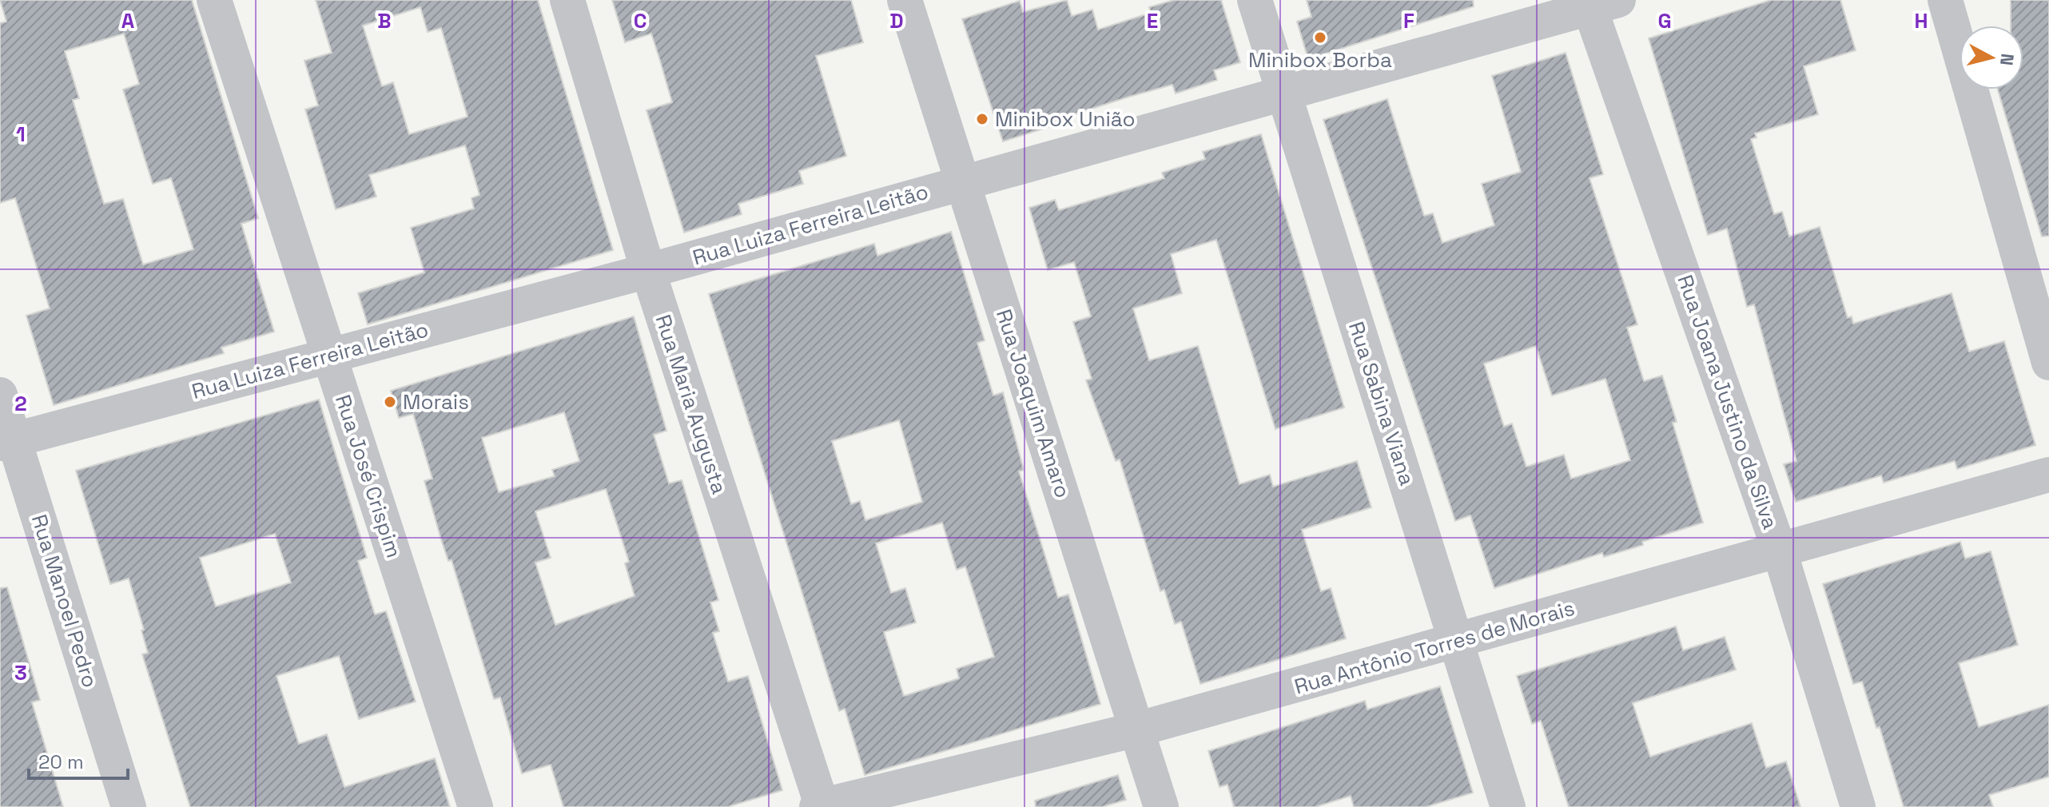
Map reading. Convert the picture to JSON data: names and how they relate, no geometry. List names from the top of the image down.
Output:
{
  "streets": {
    "street": [
      "Rua Luiza Ferreira Leitão",
      "Rua Joana Justino da Silva",
      "Rua Joaquim Amaro",
      "Rua Sabina Viana",
      "Rua Maria Augusta",
      "Rua José Crispim",
      "Rua Manoel Pedro",
      "Rua Antônio Torres de Morais"
    ]
  },
  "crossings": [
    ["Rua Luiza Ferreira Leitão", "Rua Joana Justino da Silva"],
    ["Rua Luiza Ferreira Leitão", "Rua Joaquim Amaro"],
    ["Rua Luiza Ferreira Leitão", "Rua Sabina Viana"],
    ["Rua Luiza Ferreira Leitão", "Rua Maria Augusta"],
    ["Rua Luiza Ferreira Leitão", "Rua José Crispim"],
    ["Rua Luiza Ferreira Leitão", "Rua Manoel Pedro"],
    ["Rua Joana Justino da Silva", "Rua Antônio Torres de Morais"],
    ["Rua Joaquim Amaro", "Rua Antônio Torres de Morais"],
    ["Rua Sabina Viana", "Rua Antônio Torres de Morais"],
    ["Rua Maria Augusta", "Rua Antônio Torres de Morais"]
  ],
  "places": ["Minibox Borba", "Minibox União", "Morais"],
  "scale_bar": "20 m",
  "north": "right",
  "grid": {
    "columns": [
      "A",
      "B",
      "C",
      "D",
      "E",
      "F",
      "G",
      "H"
    ],
    "rows": ["1", "2", "3"]
  }
}
